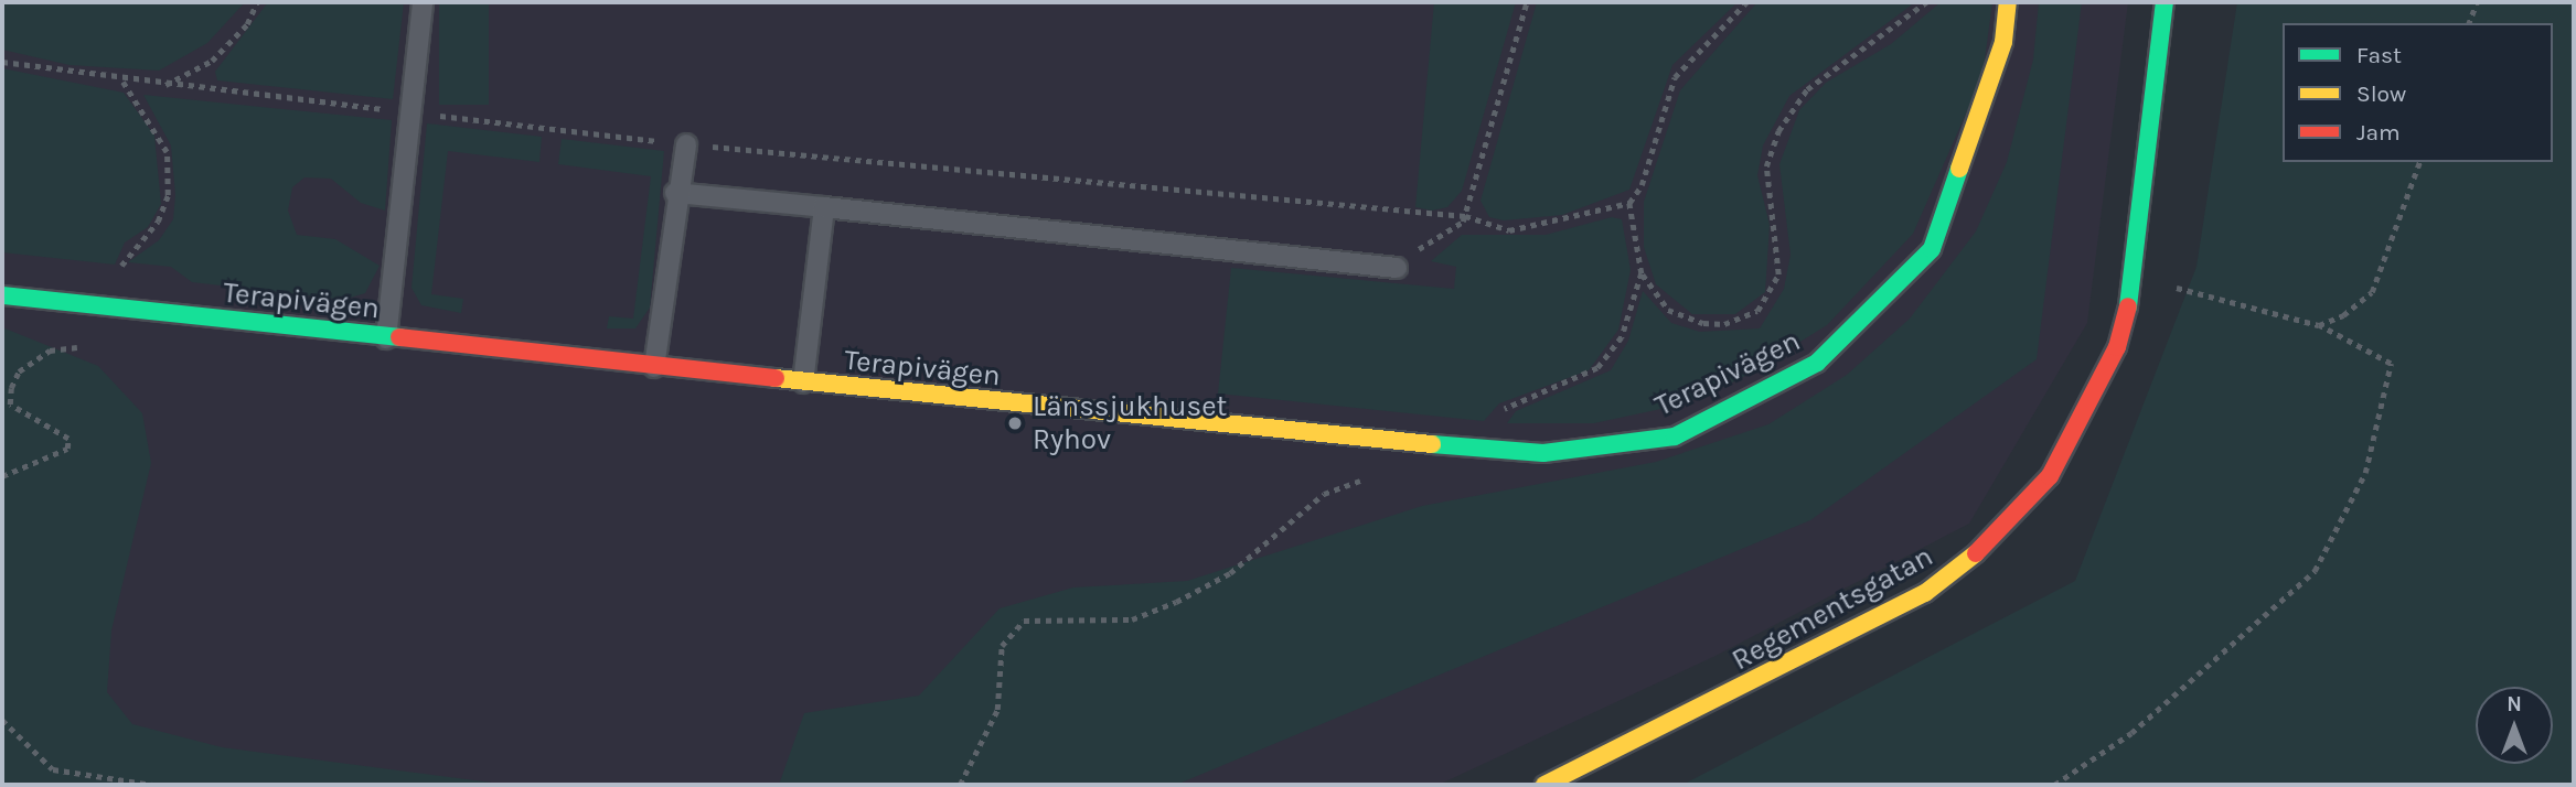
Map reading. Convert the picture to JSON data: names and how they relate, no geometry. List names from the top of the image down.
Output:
{
  "streets": {
    "street": ["Terapivägen", "Regementsgatan"]
  },
  "places": ["Länssjukhuset Ryhov"],
  "legend": ["Fast", "Slow", "Jam"],
  "north": "top"
}
